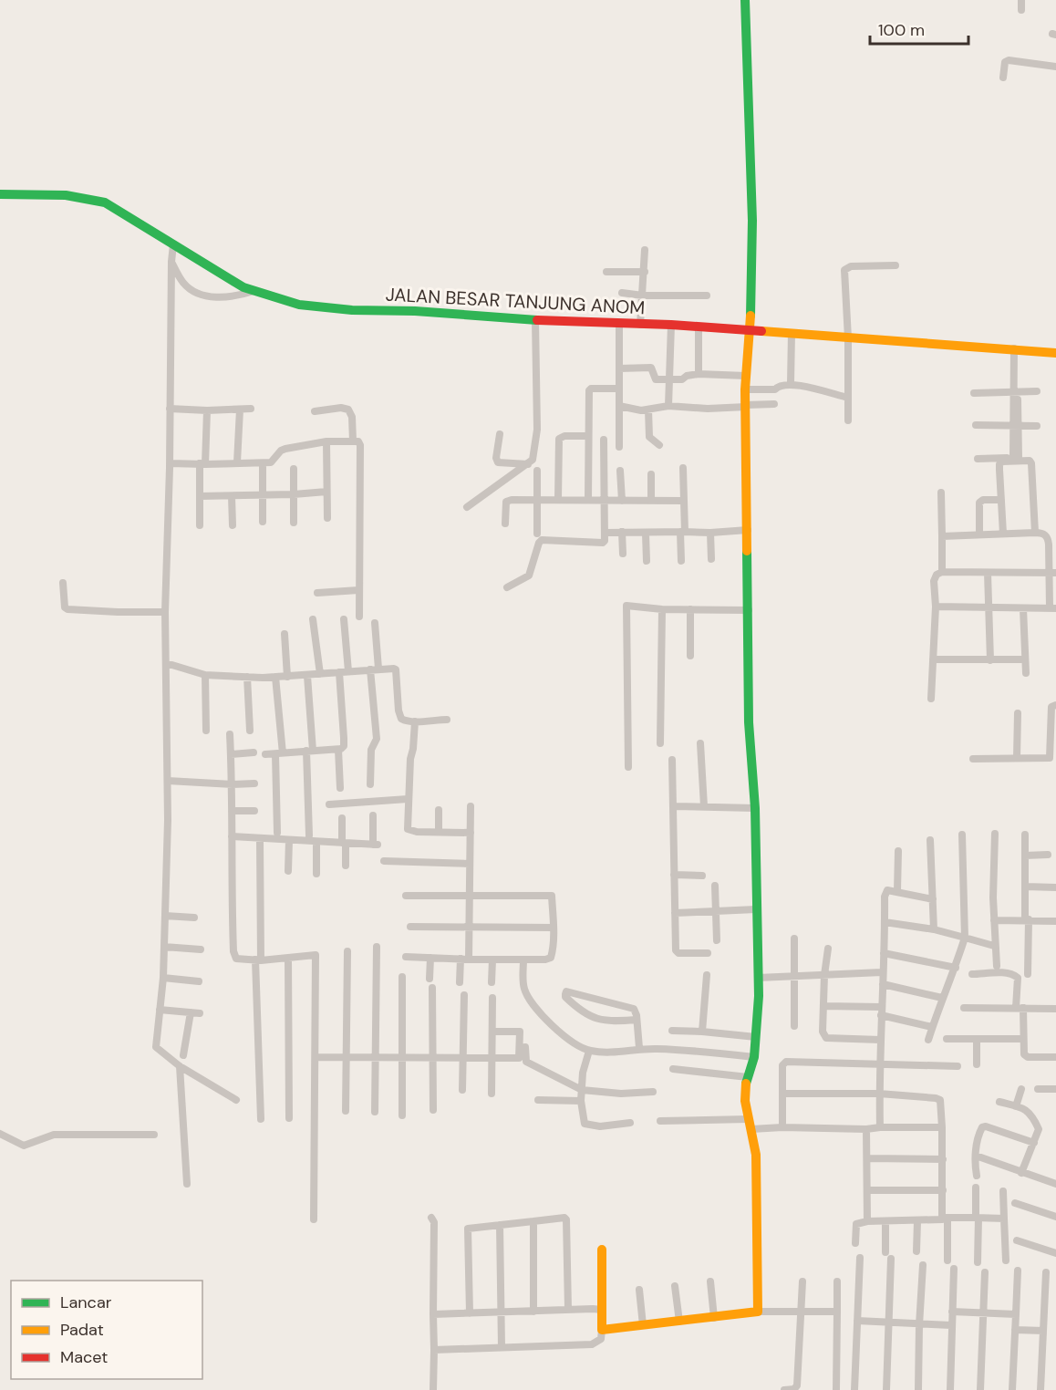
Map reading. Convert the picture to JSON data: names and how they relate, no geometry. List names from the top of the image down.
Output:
{
  "streets": {
    "street": ["JALAN BESAR TANJUNG ANOM"]
  },
  "legend": ["Lancar", "Padat", "Macet"],
  "scale_bar": "100 m"
}
